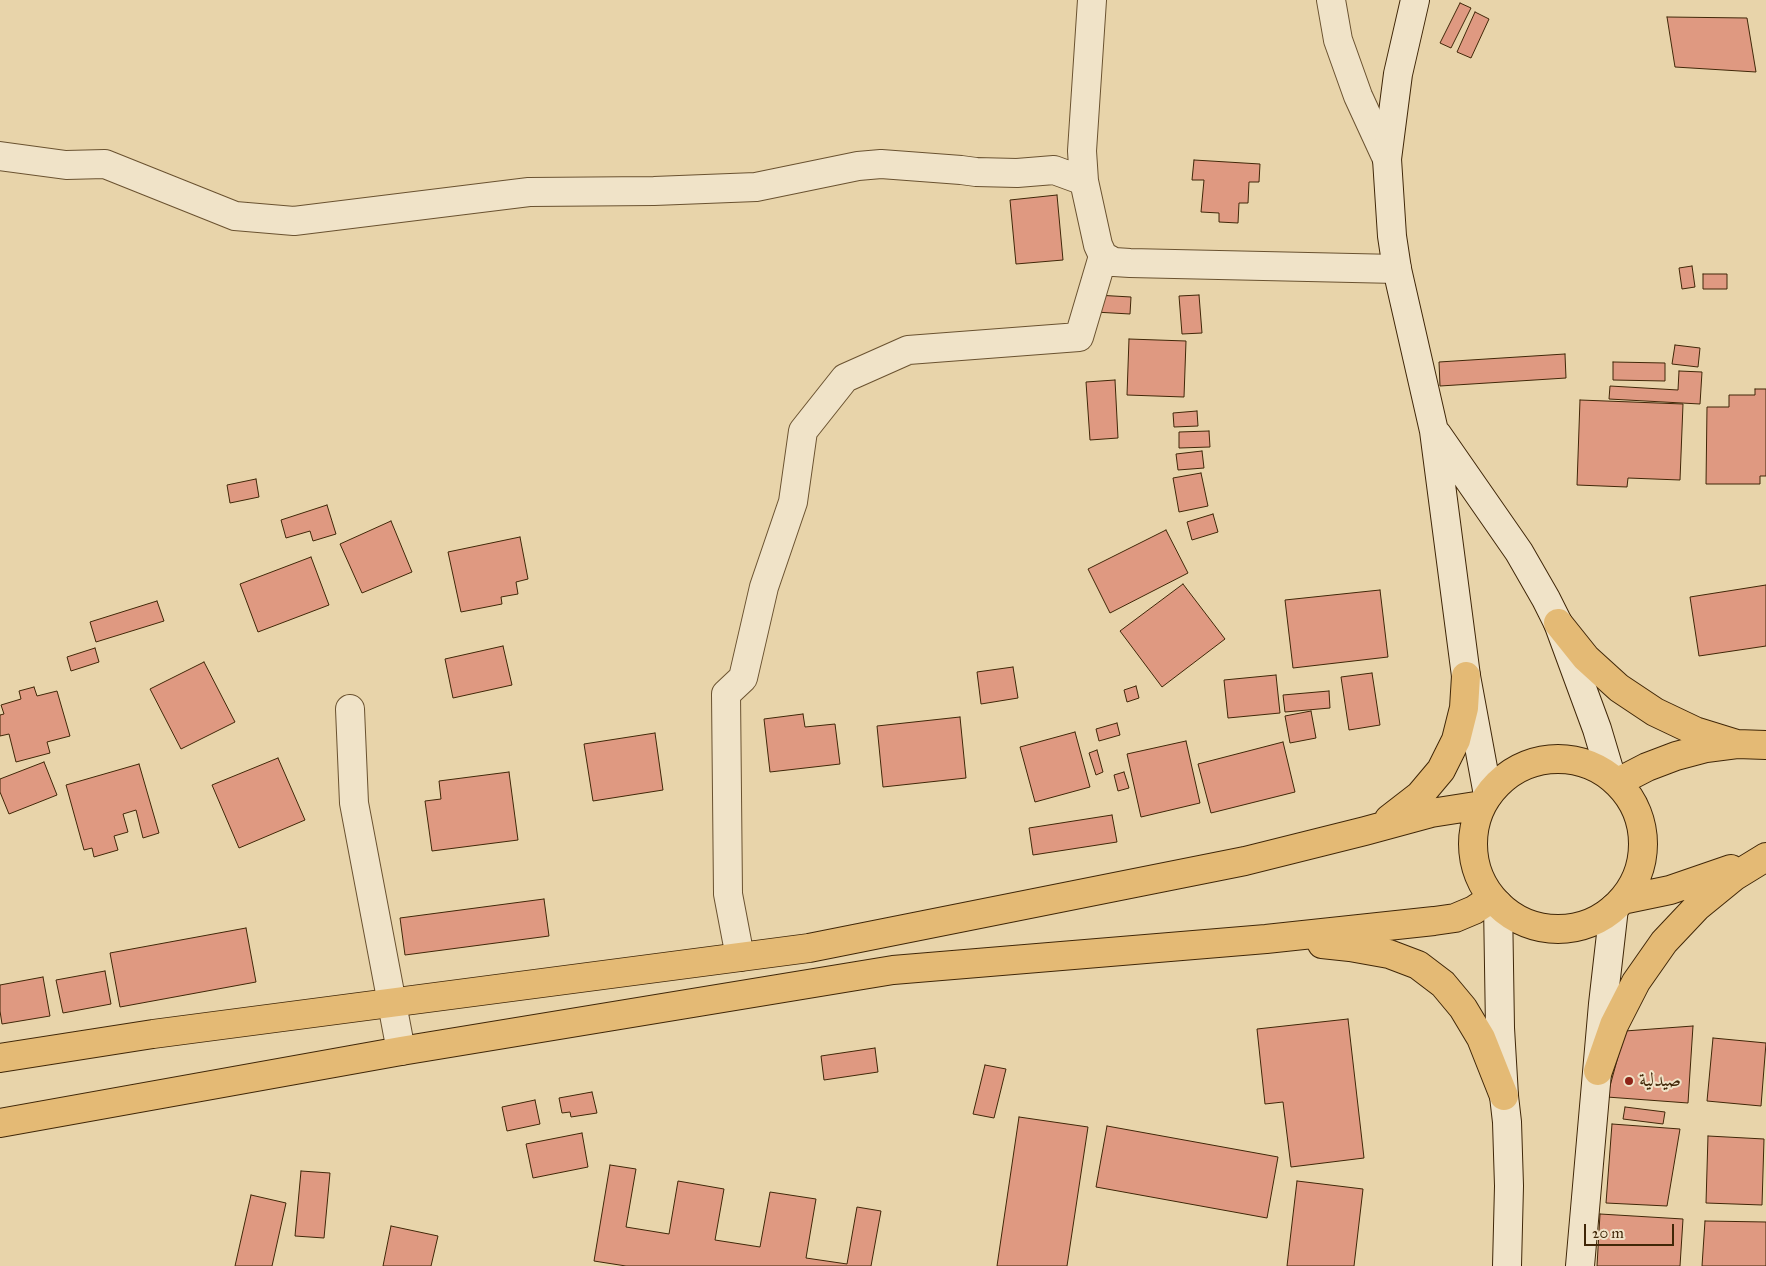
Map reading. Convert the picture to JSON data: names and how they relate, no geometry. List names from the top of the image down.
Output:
{
  "places": ["صيدلية"],
  "scale_bar": "20 m"
}
